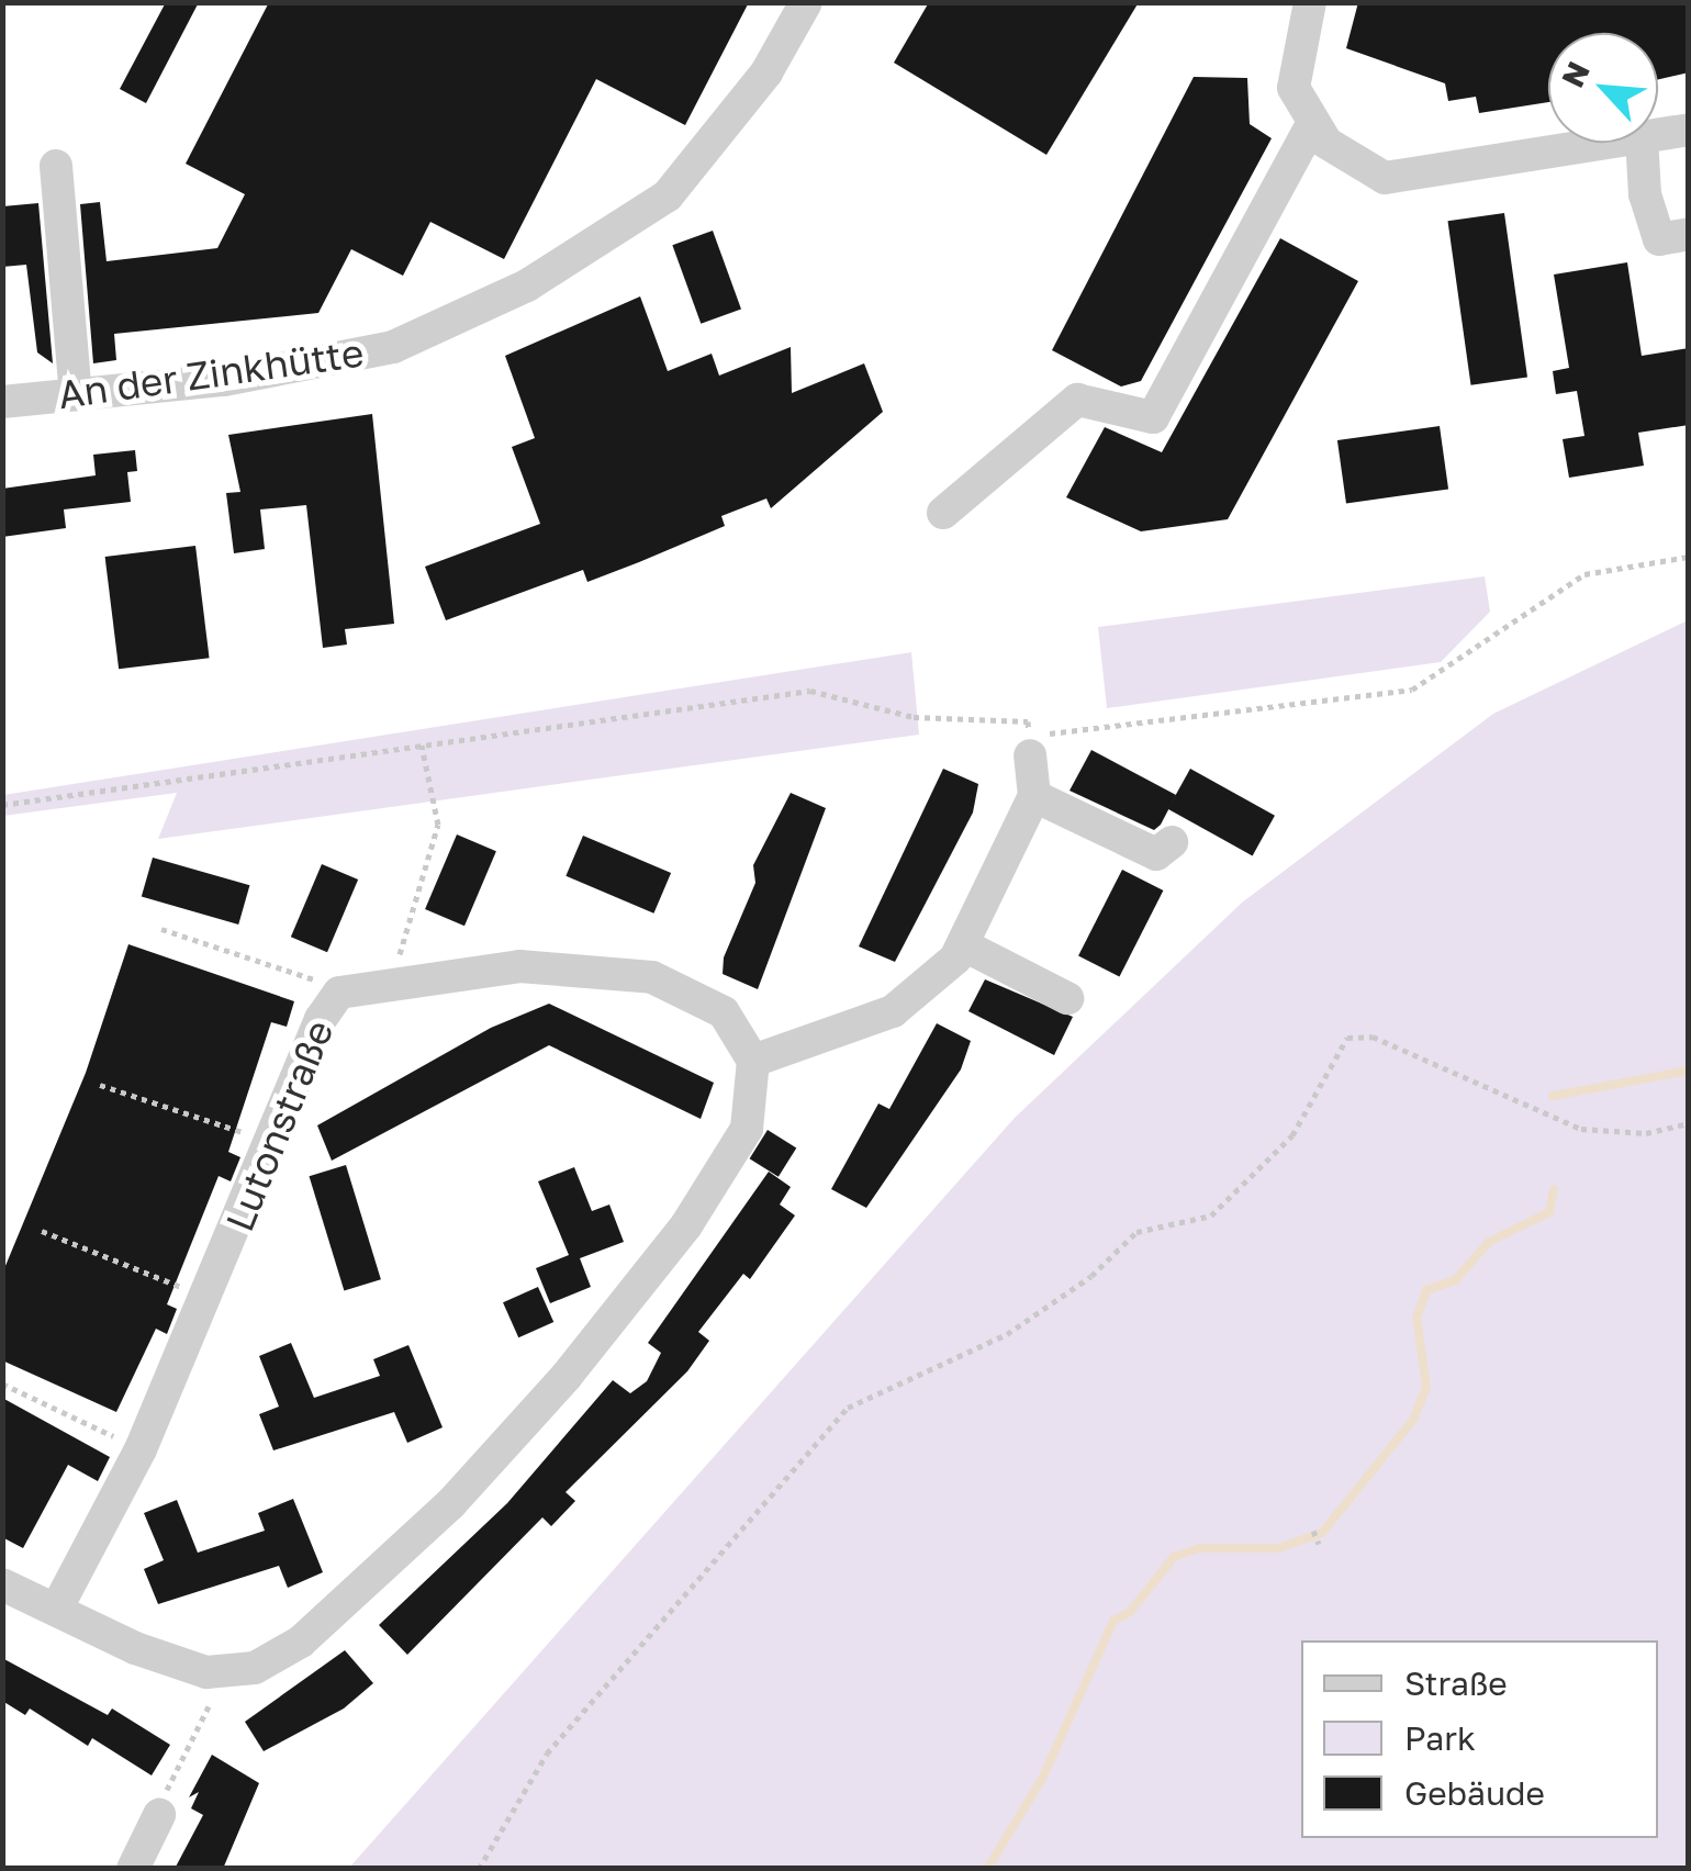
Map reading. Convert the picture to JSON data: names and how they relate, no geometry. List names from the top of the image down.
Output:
{
  "streets": {
    "street": ["An der Zinkhütte", "Lutonstraße"]
  },
  "legend": ["Straße", "Park", "Gebäude"],
  "north": "top left"
}
